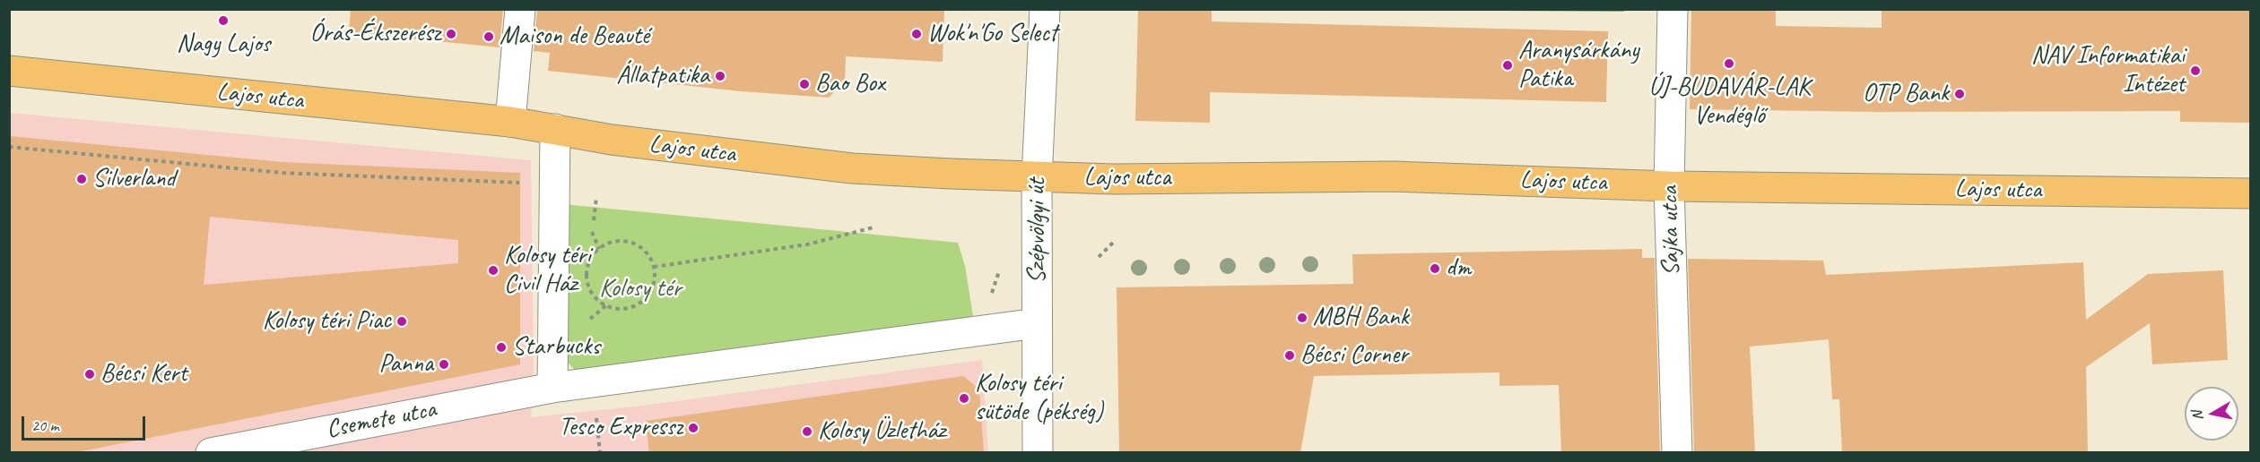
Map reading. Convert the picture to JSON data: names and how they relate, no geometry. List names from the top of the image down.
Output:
{
  "streets": {
    "main road": ["Lajos utca"],
    "street": ["Szépvölgyi út", "Sajka utca", "Csemete utca"]
  },
  "crossings": [
    ["Lajos utca", "Szépvölgyi út"],
    ["Lajos utca", "Sajka utca"]
  ],
  "parks": ["Kolosy tér"],
  "places": [
    "Nagy Lajos",
    "Órás-Ékszerész",
    "Wok'n'Go Select",
    "Maison de Beauté",
    "ÚJ-BUDAVÁR-LAK Vendéglő",
    "Aranysárkány Patika",
    "NAV Informatikai Intézet",
    "Állatpatika",
    "Bao Box",
    "OTP Bank",
    "Silverland",
    "dm",
    "Kolosy téri Civil Ház",
    "MBH Bank",
    "Kolosy téri Piac",
    "Starbucks",
    "Bécsi Corner",
    "Panna",
    "Bécsi Kert",
    "Kolosy téri sütöde (pékség)",
    "Tesco Expressz",
    "Kolosy Üzletház"
  ],
  "scale_bar": "20 m",
  "north": "left"
}
